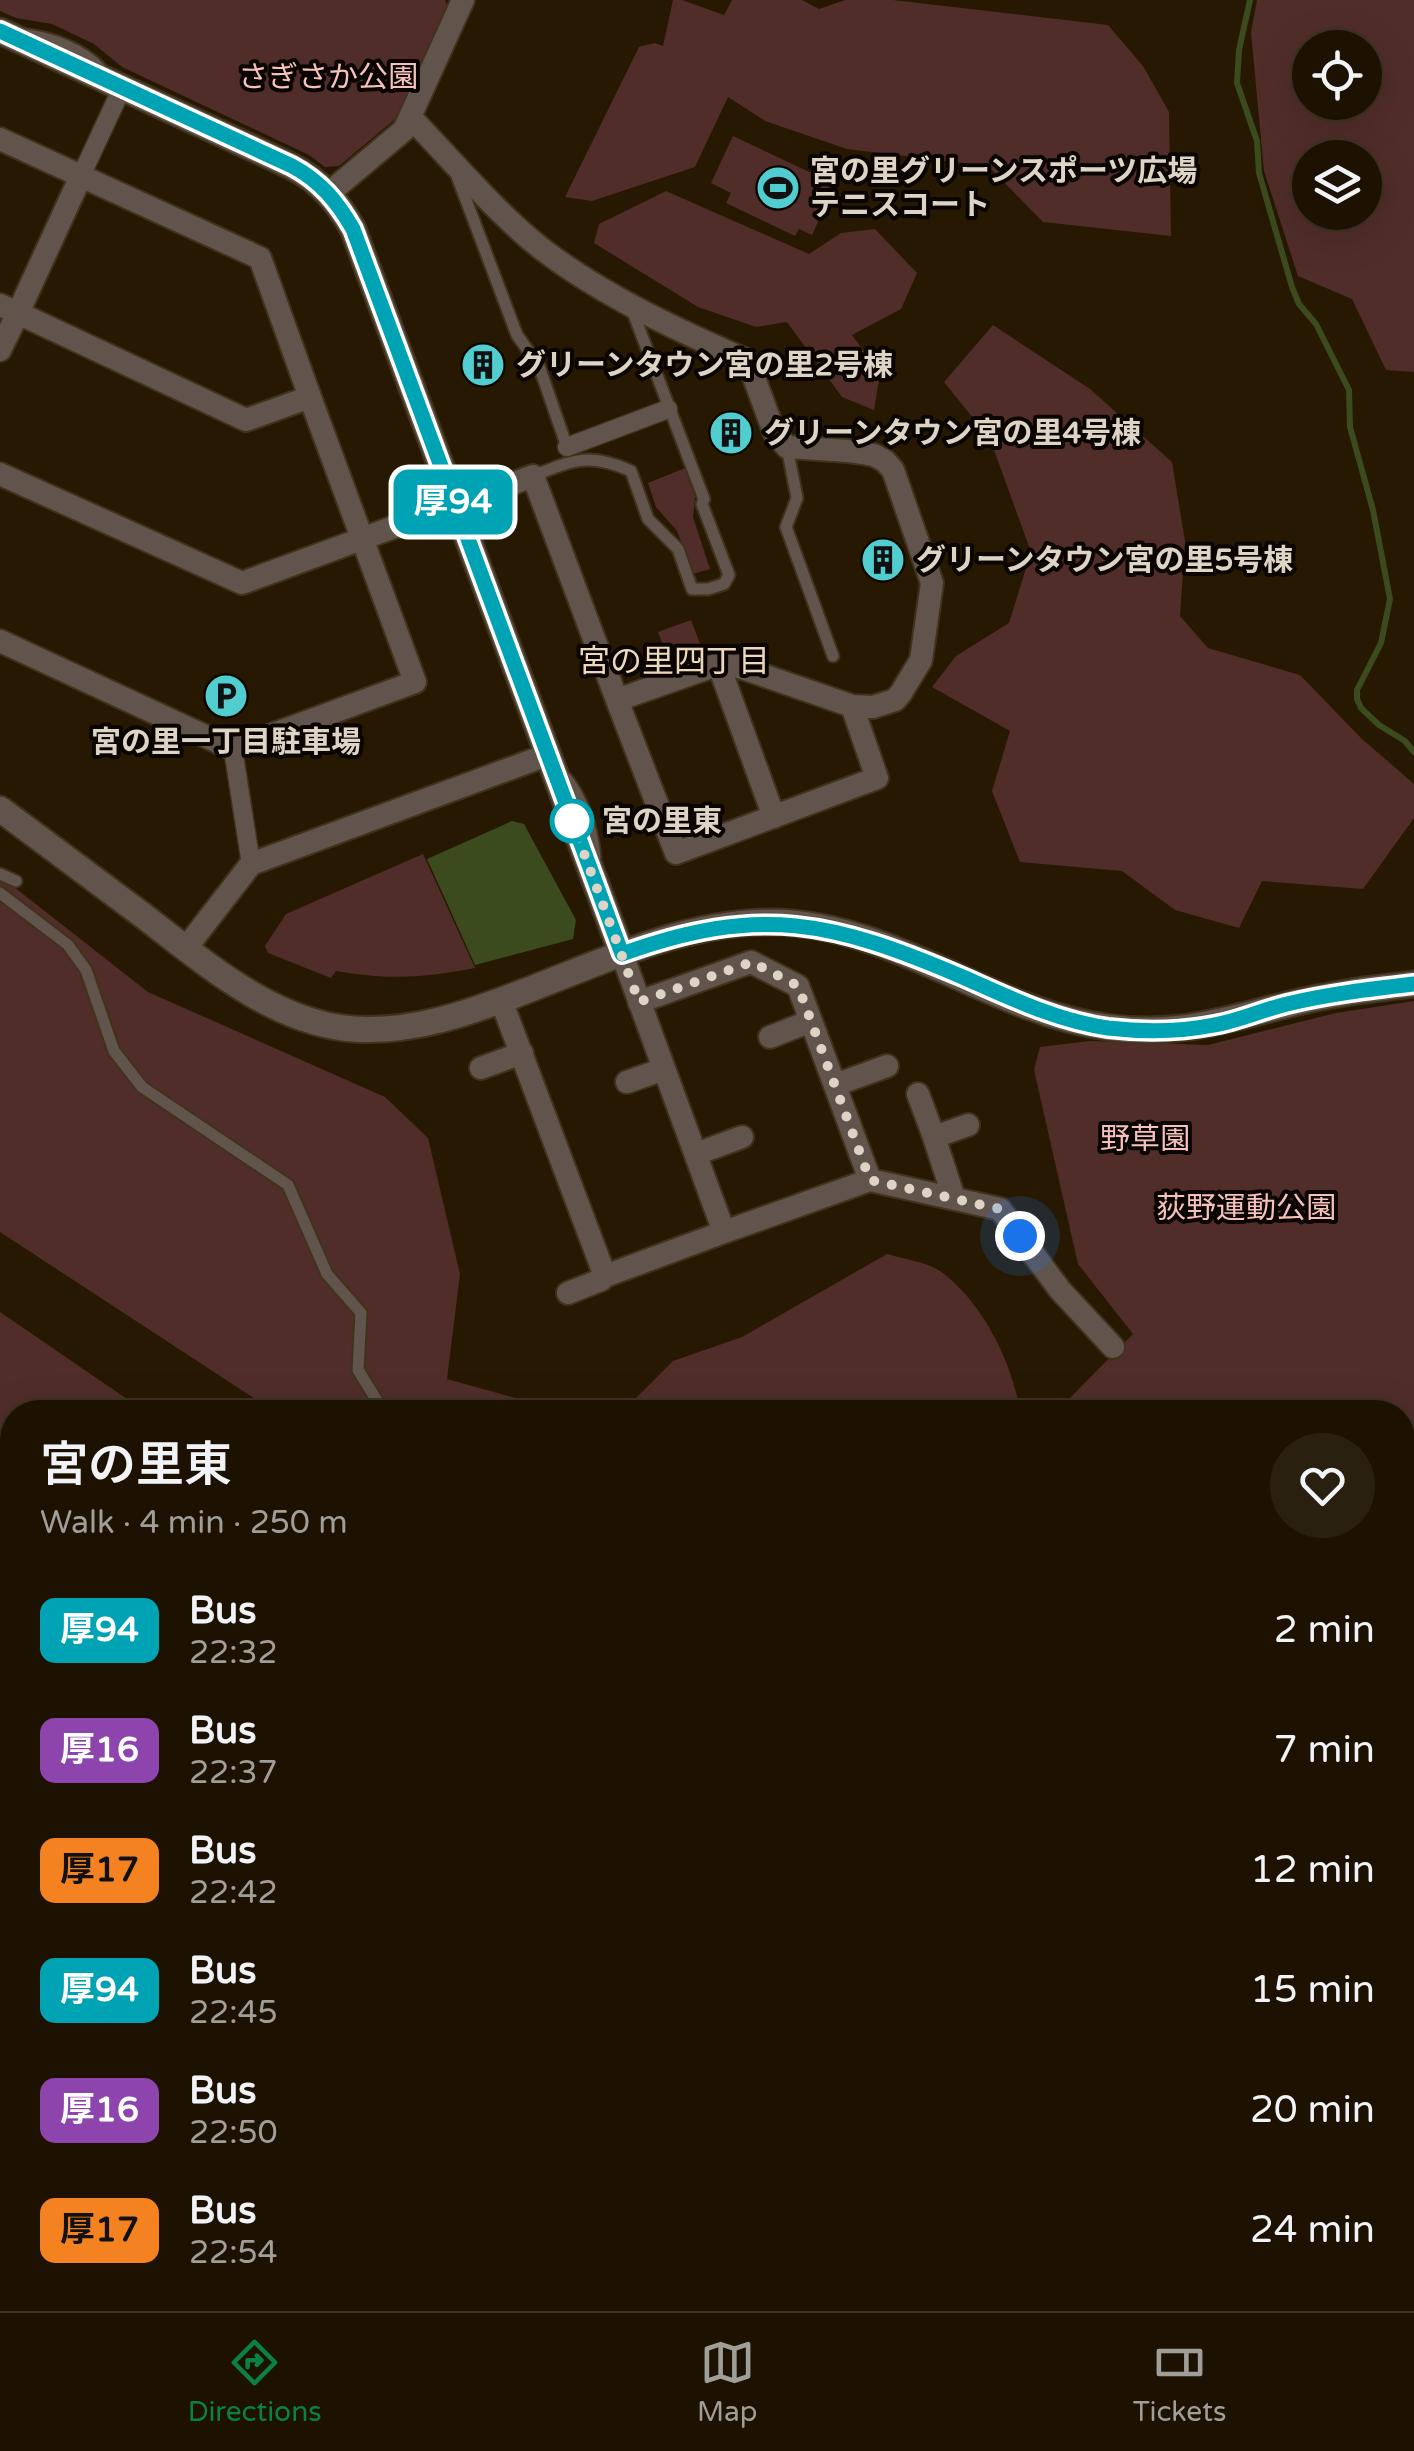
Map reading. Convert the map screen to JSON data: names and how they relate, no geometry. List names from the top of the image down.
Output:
{
  "districts": ["宮の里四丁目"],
  "parks": ["さぎさか公園", "野草園", "荻野運動公園"],
  "places": {
    "sports": ["宮の里グリーンスポーツ広場 テニスコート"],
    "building": ["グリーンタウン宮の里2号棟", "グリーンタウン宮の里4号棟", "グリーンタウン宮の里5号棟"],
    "parking": ["宮の里一丁目駐車場"],
    "other": ["宮の里東"]
  },
  "lines": ["bus line 厚94"],
  "page": {
    "on_map": "厚94",
    "heading": ["宮の里東", "Walk · 4 min · 250 m"],
    "list": [
      {
        "mark": "厚94",
        "name": "Bus",
        "note": "22:32",
        "value": "2 min"
      },
      {
        "mark": "厚16",
        "name": "Bus",
        "note": "22:37",
        "value": "7 min"
      },
      {
        "mark": "厚17",
        "name": "Bus",
        "note": "22:42",
        "value": "12 min"
      },
      {
        "mark": "厚94",
        "name": "Bus",
        "note": "22:45",
        "value": "15 min"
      },
      {
        "mark": "厚16",
        "name": "Bus",
        "note": "22:50",
        "value": "20 min"
      },
      {
        "mark": "厚17",
        "name": "Bus",
        "note": "22:54",
        "value": "24 min"
      }
    ],
    "tabs": ["Directions", "Map", "Tickets"]
  }
}
